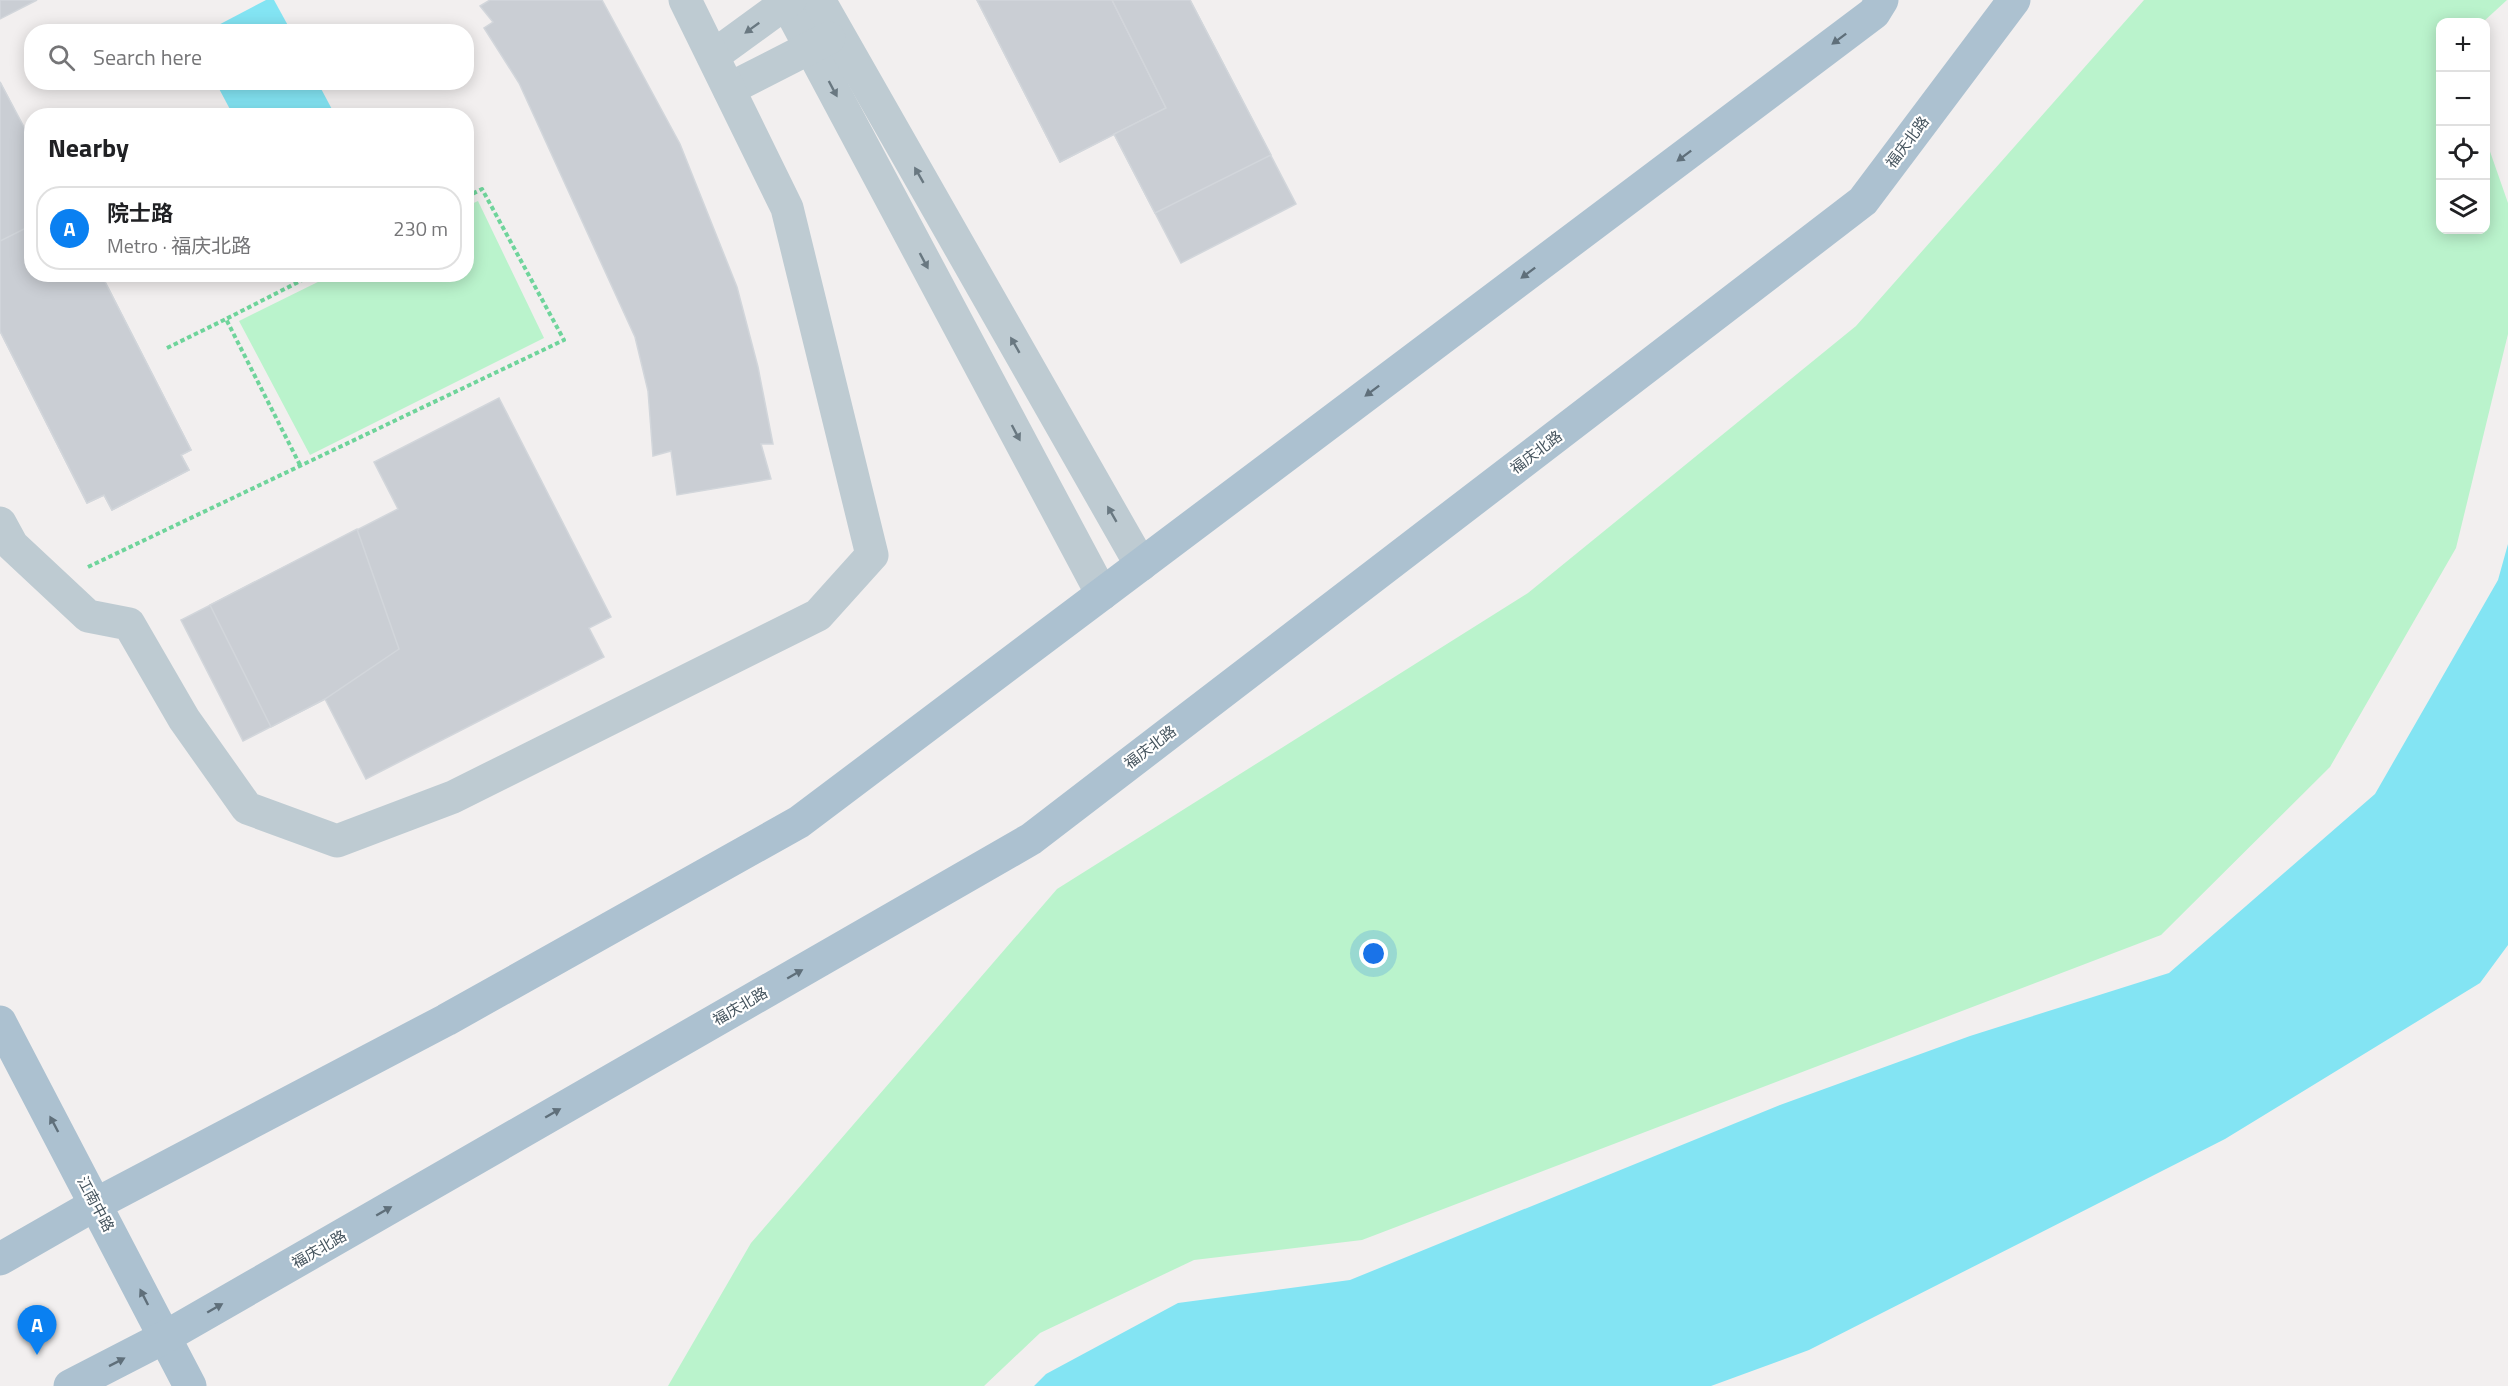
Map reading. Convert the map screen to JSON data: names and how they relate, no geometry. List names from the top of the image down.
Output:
{
  "streets": {
    "main road": ["福庆北路", "江南中路"]
  },
  "crossings": [
    ["福庆北路", "江南中路"]
  ],
  "one_way": ["江南中路"],
  "page": {
    "map_buttons": ["+", "−"],
    "search": "Search here",
    "heading": "Nearby",
    "list": [
      {
        "mark": "A",
        "name": "院士路",
        "note": "Metro · 福庆北路",
        "value": "230 m"
      }
    ],
    "pins": "A"
  }
}
